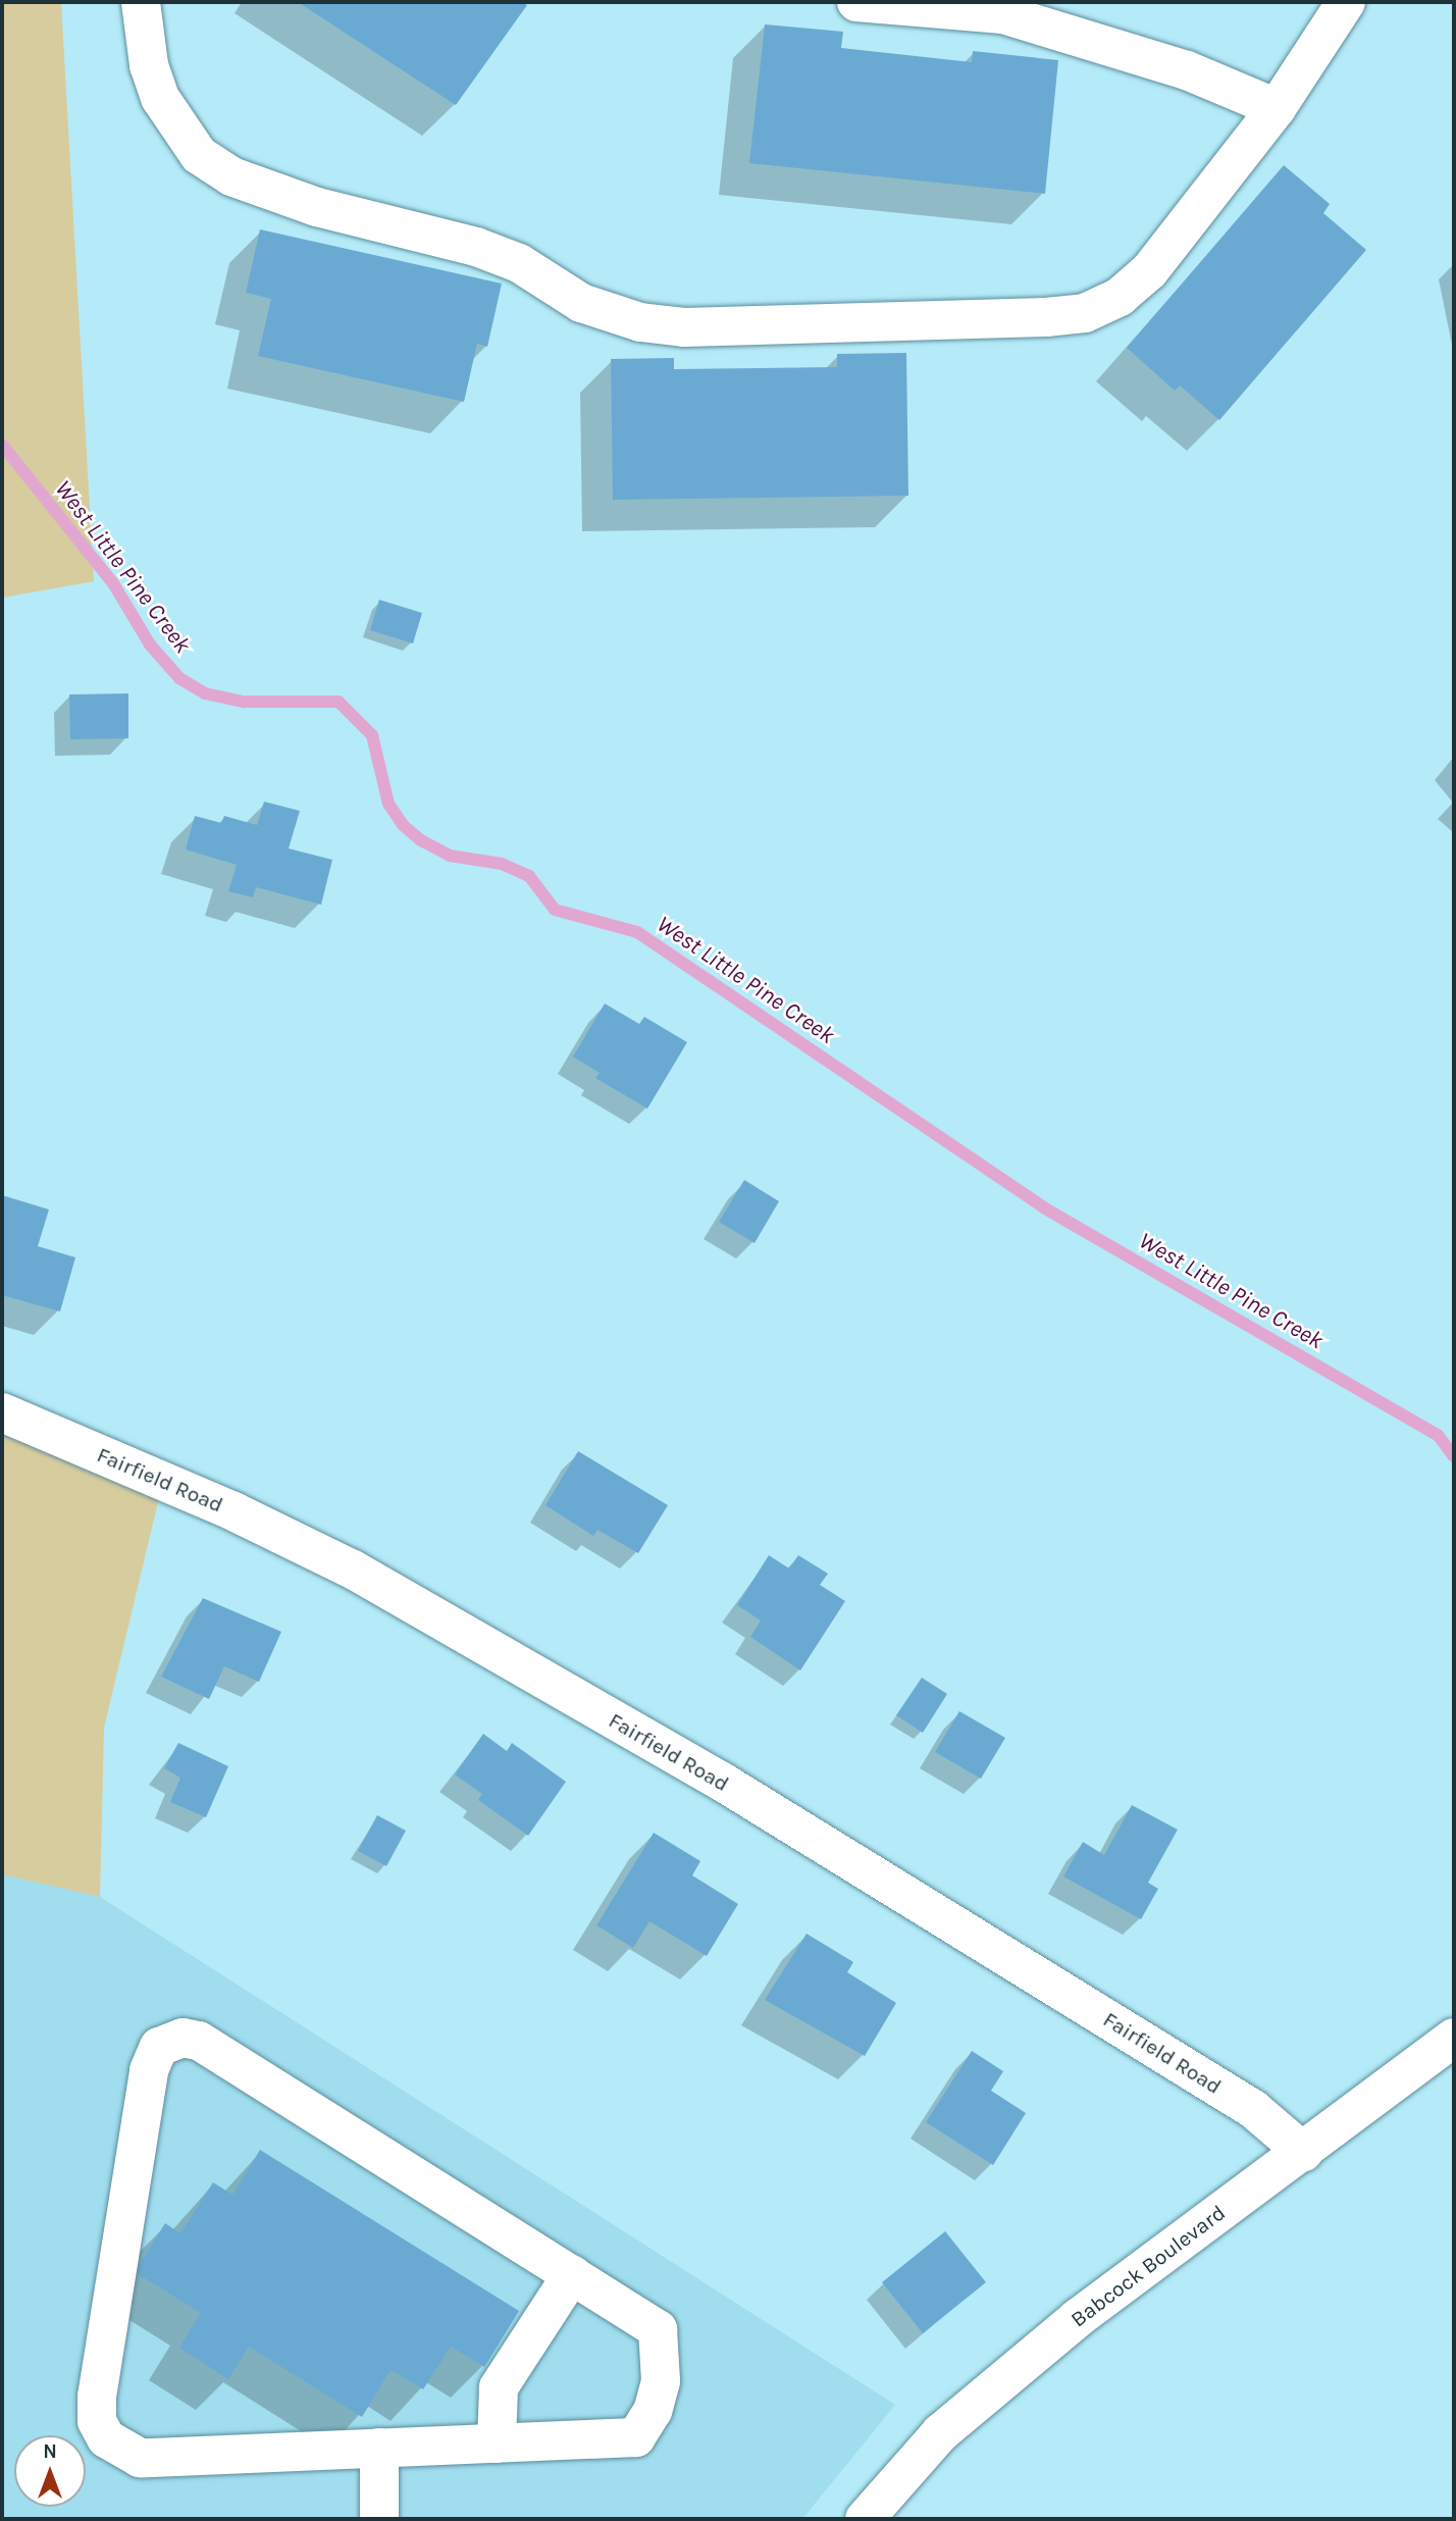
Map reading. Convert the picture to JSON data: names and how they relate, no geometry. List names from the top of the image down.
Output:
{
  "streets": {
    "street": ["Fairfield Road", "Babcock Boulevard"]
  },
  "crossings": [
    ["Fairfield Road", "Babcock Boulevard"]
  ],
  "water": ["West Little Pine Creek"],
  "north": "top"
}
